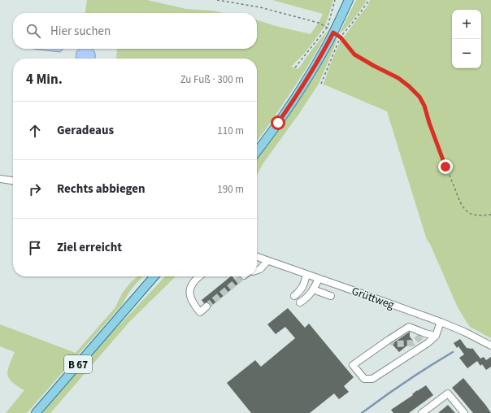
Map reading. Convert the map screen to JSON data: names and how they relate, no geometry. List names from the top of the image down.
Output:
{
  "streets": {
    "main road": ["B 67"],
    "street": ["Grüttweg"]
  },
  "page": {
    "map_buttons": ["+", "−"],
    "search": "Hier suchen",
    "heading": ["4 Min.", "Zu Fuß · 300 m"],
    "list": [
      ["Geradeaus", "110 m"],
      ["Rechts abbiegen", "190 m"],
      "Ziel erreicht"
    ]
  }
}
